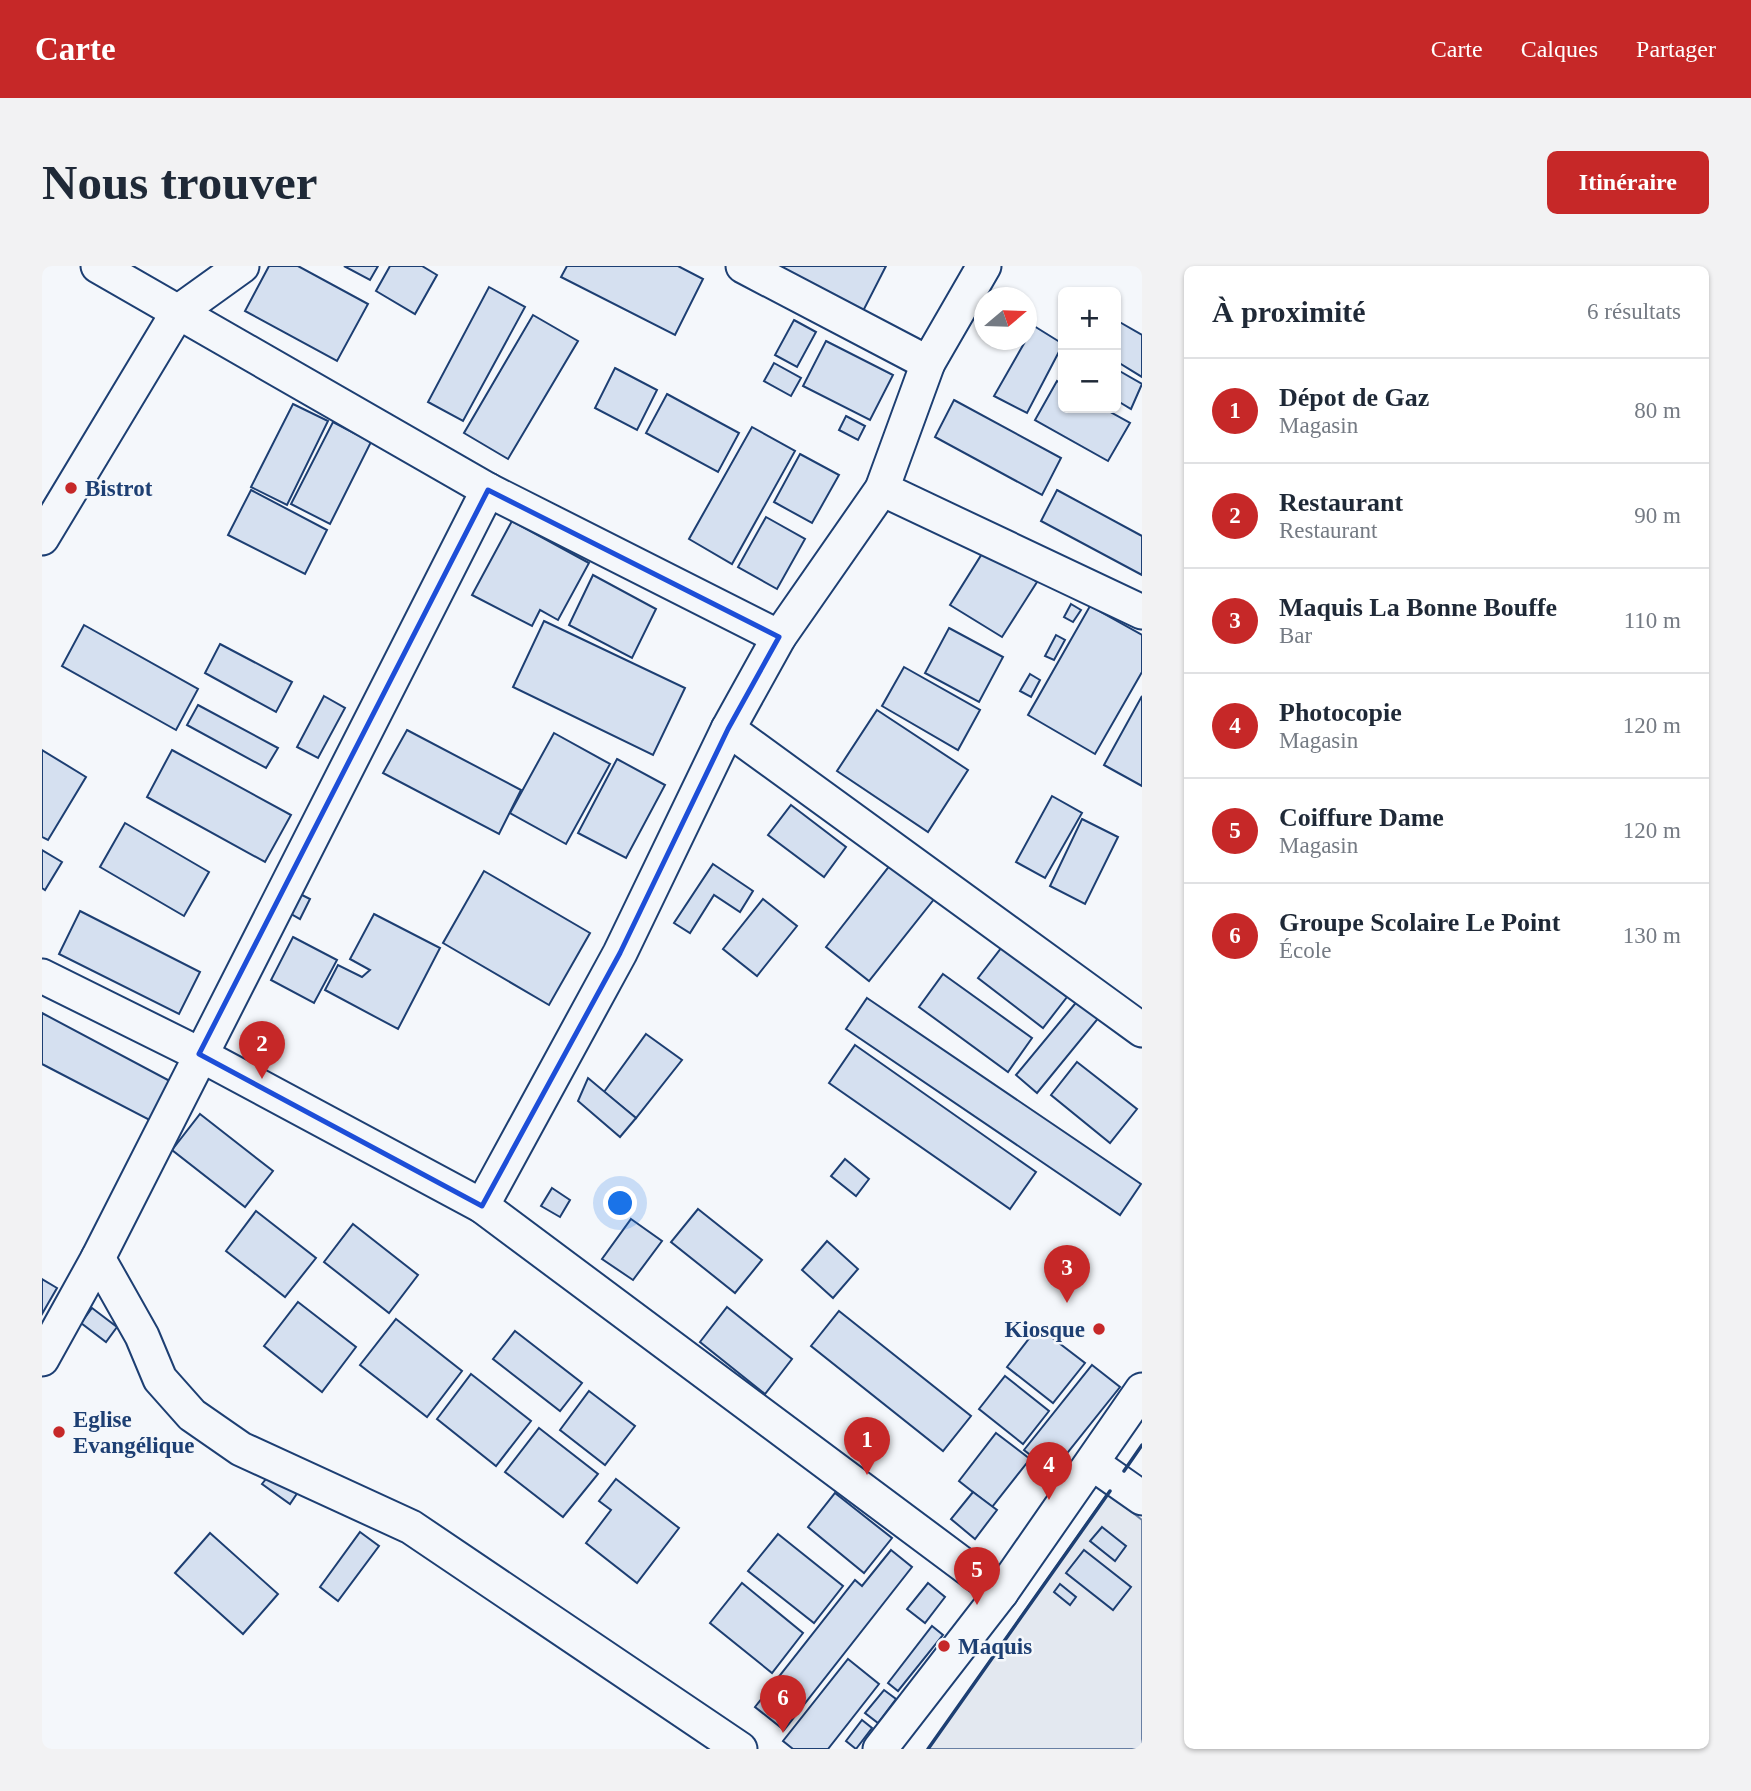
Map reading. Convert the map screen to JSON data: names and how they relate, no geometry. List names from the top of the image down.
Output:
{
  "places": [
    "Bistrot",
    "Kiosque",
    "Eglise Evangélique",
    "Maquis"
  ],
  "north": "right",
  "page": {
    "header": "Carte",
    "nav": ["Carte", "Calques", "Partager"],
    "buttons": "Itinéraire",
    "title": "Nous trouver",
    "heading": ["À proximité", "6 résultats"],
    "map_buttons": ["+", "−"],
    "list": [
      {
        "mark": "1",
        "name": "Dépot de Gaz",
        "note": "Magasin",
        "value": "80 m"
      },
      {
        "mark": "2",
        "name": "Restaurant",
        "note": "Restaurant",
        "value": "90 m"
      },
      {
        "mark": "3",
        "name": "Maquis La Bonne Bouffe",
        "note": "Bar",
        "value": "110 m"
      },
      {
        "mark": "4",
        "name": "Photocopie",
        "note": "Magasin",
        "value": "120 m"
      },
      {
        "mark": "5",
        "name": "Coiffure Dame",
        "note": "Magasin",
        "value": "120 m"
      },
      {
        "mark": "6",
        "name": "Groupe Scolaire Le Point",
        "note": "École",
        "value": "130 m"
      }
    ],
    "pins": [
      "2",
      "3",
      "1",
      "4",
      "5",
      "6"
    ]
  }
}
